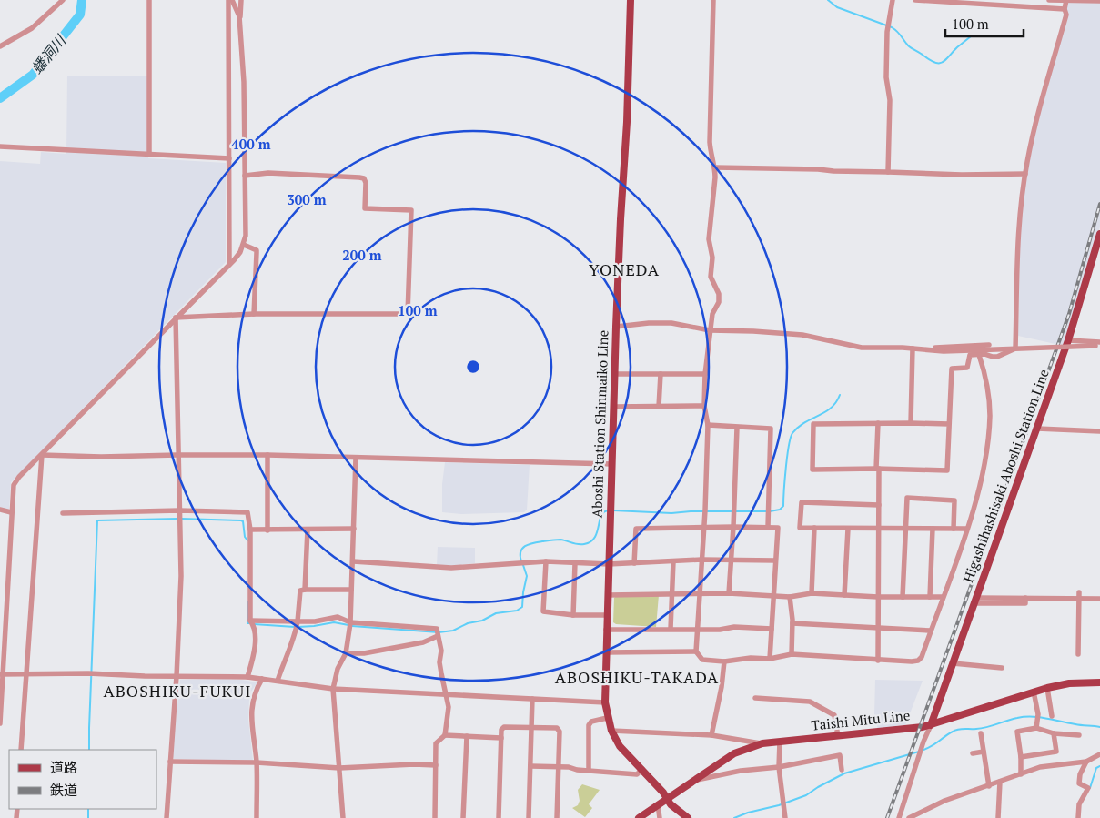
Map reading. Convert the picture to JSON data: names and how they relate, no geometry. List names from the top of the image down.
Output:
{
  "streets": {
    "main road": ["Aboshi Station Shinmaiko Line", "Higashihashisaki Aboshi Station Line", "Taishi Mitu Line"]
  },
  "crossings": [
    ["Aboshi Station Shinmaiko Line", "Taishi Mitu Line"],
    ["Higashihashisaki Aboshi Station Line", "Taishi Mitu Line"]
  ],
  "districts": ["YONEDA", "ABOSHIKU-TAKADA", "ABOSHIKU-FUKUI"],
  "water": ["蟠洞川"],
  "legend": ["道路", "鉄道"],
  "scale_bar": "100 m",
  "rings": [
    "400 m",
    "300 m",
    "200 m",
    "100 m"
  ]
}
